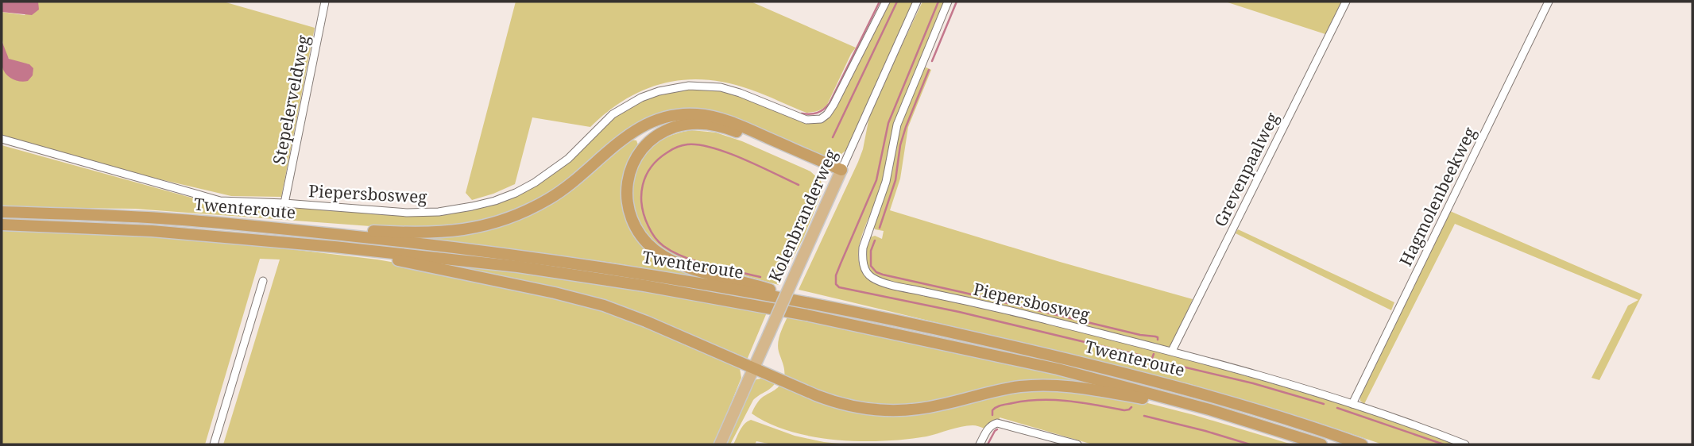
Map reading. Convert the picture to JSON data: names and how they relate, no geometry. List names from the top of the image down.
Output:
{
  "streets": {
    "highway": ["Twenteroute"],
    "main road": ["Kolenbranderweg"],
    "street": [
      "Stepelerveldweg",
      "Grevenpaalweg",
      "Piepersbosweg",
      "Hagmolenbeekweg"
    ]
  },
  "crossings": [
    ["Stepelerveldweg", "Piepersbosweg"],
    ["Grevenpaalweg", "Piepersbosweg"],
    ["Piepersbosweg", "Hagmolenbeekweg"]
  ]
}
